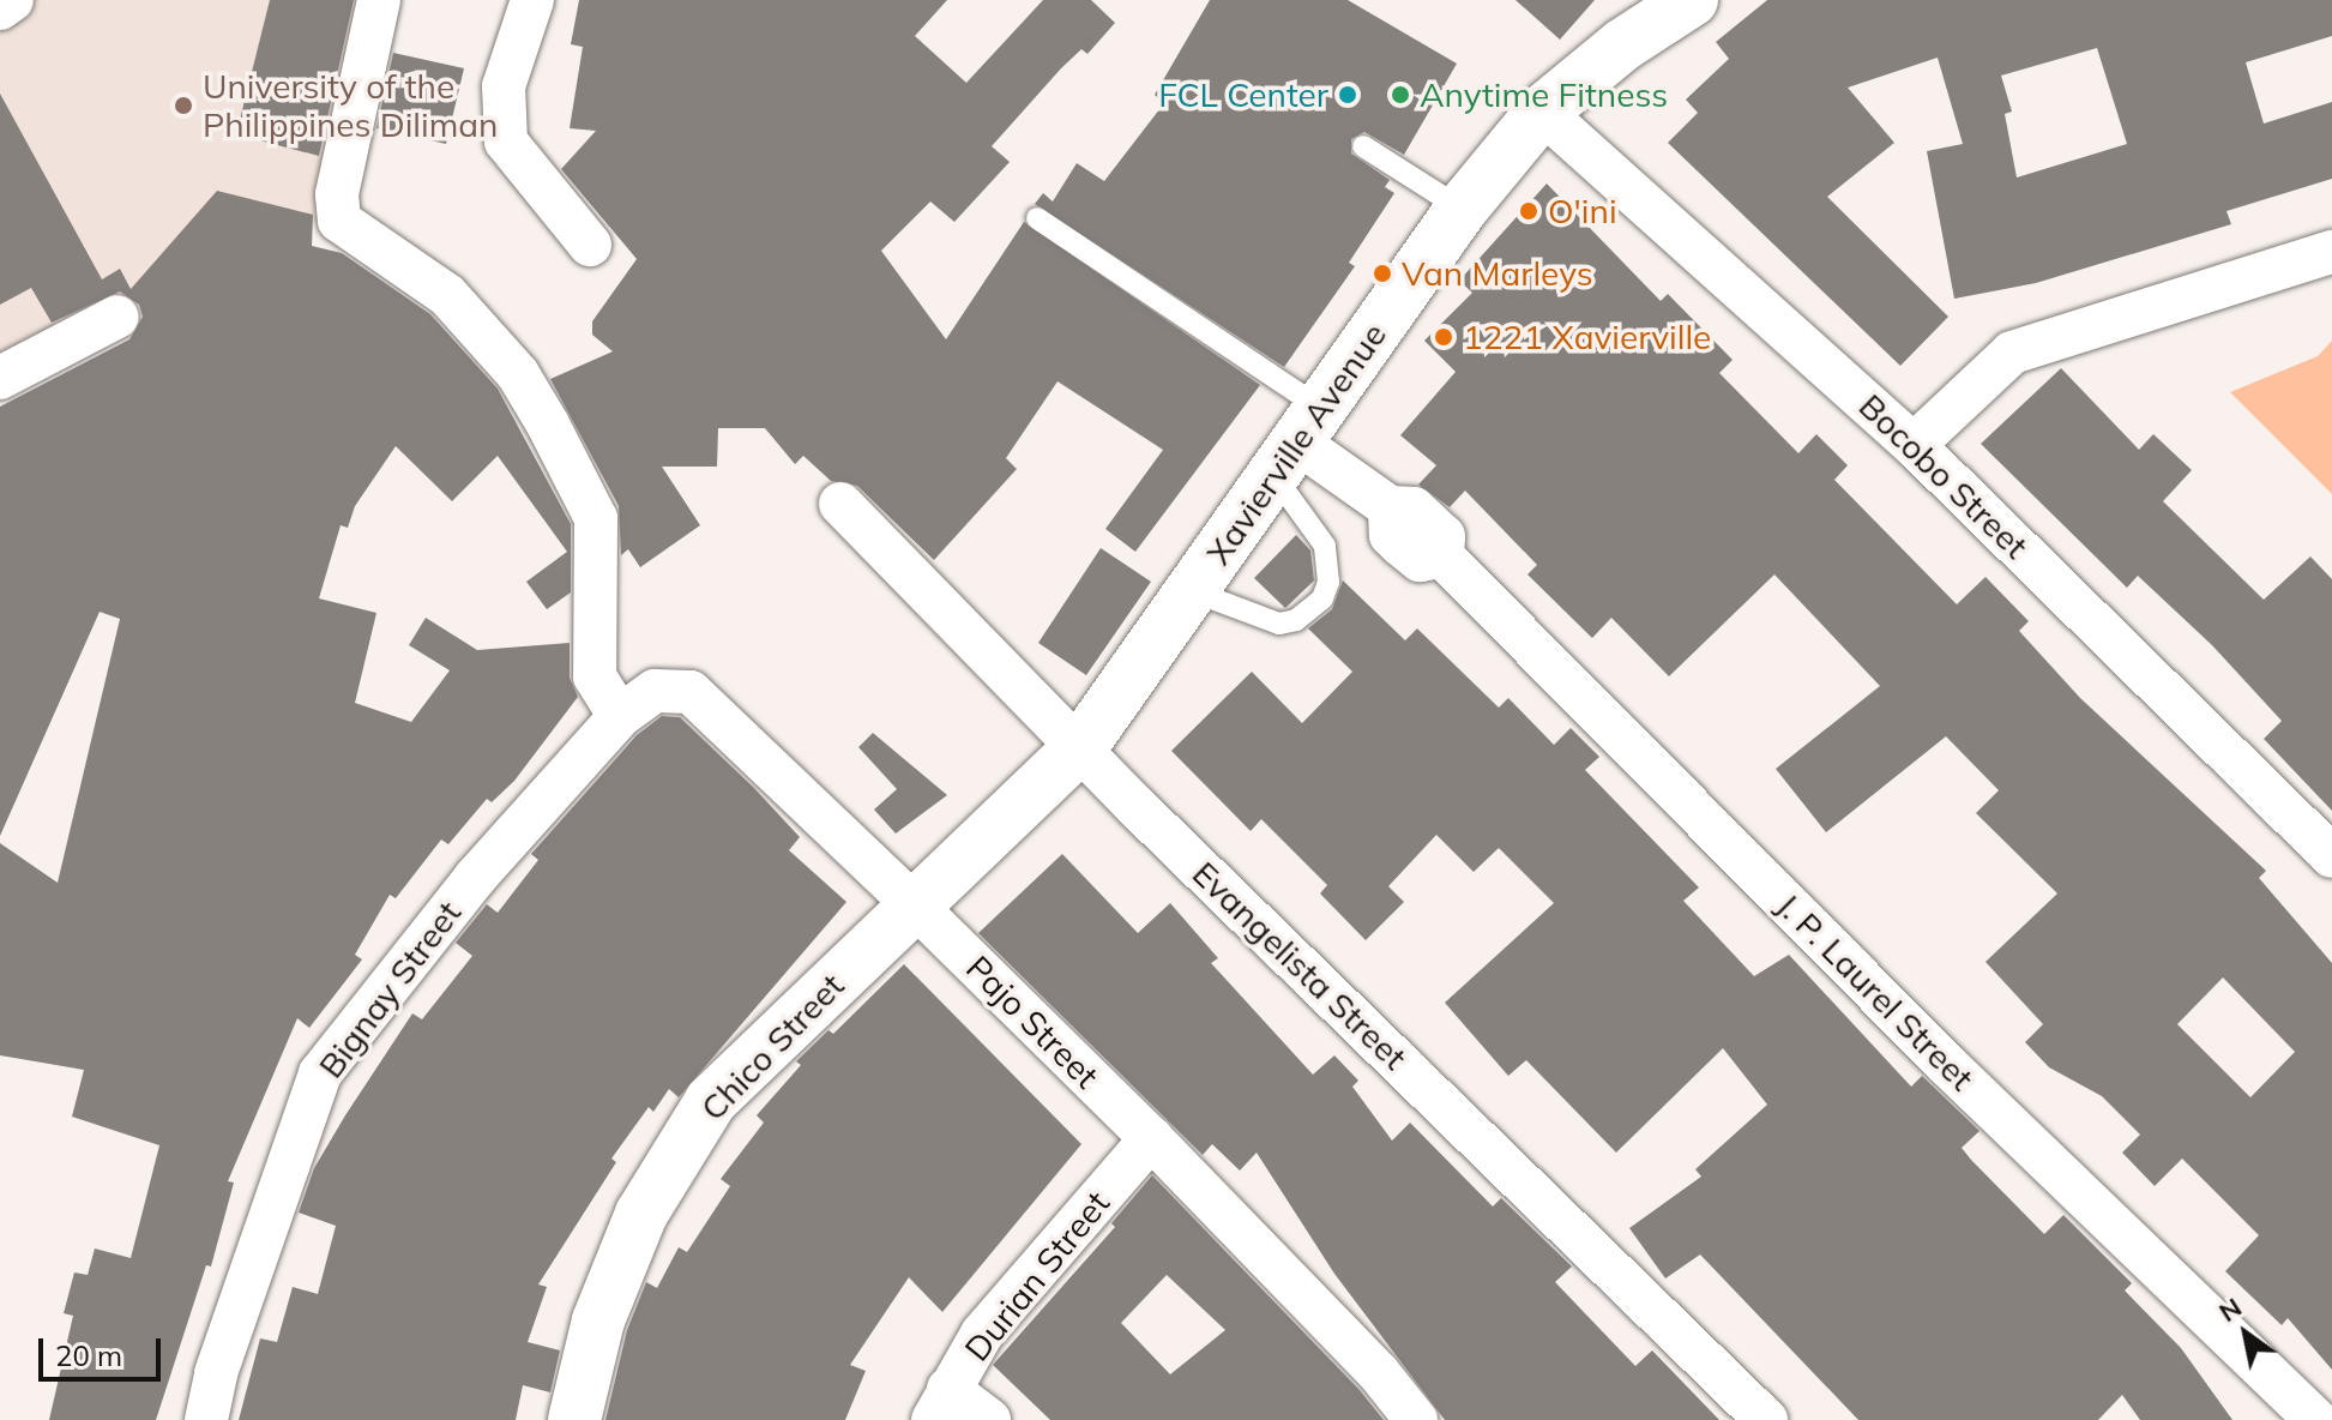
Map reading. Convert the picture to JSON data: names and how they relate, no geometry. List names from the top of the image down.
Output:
{
  "streets": {
    "main road": ["Xavierville Avenue", "Chico Street"],
    "street": [
      "Bocobo Street",
      "Evangelista Street",
      "Bignay Street",
      "J. P. Laurel Street",
      "Pajo Street",
      "Durian Street"
    ]
  },
  "crossings": [
    ["Xavierville Avenue", "Bocobo Street"],
    ["Xavierville Avenue", "Evangelista Street"],
    ["Xavierville Avenue", "J. P. Laurel Street"],
    ["Xavierville Avenue", "Pajo Street"],
    ["Xavierville Avenue", "Chico Street"],
    ["Bignay Street", "Pajo Street"],
    ["Pajo Street", "Chico Street"],
    ["Pajo Street", "Durian Street"]
  ],
  "places": [
    "FCL Center",
    "Anytime Fitness",
    "University of the Philippines Diliman",
    "O'ini",
    "Van Marleys",
    "1221 Xavierville"
  ],
  "scale_bar": "20 m",
  "north": "top left"
}
